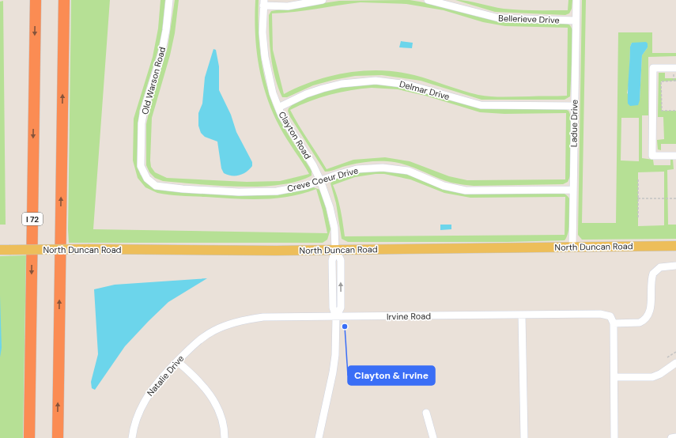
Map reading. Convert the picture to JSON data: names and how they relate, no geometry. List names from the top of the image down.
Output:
{
  "streets": {
    "highway": ["I 72"],
    "main road": ["North Duncan Road"],
    "street": [
      "Bellerieve Drive",
      "Old Warson Road",
      "Delmar Drive",
      "Ladue Drive",
      "Clayton Road",
      "Creve Coeur Drive",
      "Irvine Road",
      "Natalie Drive"
    ]
  },
  "crossings": [
    ["Bellerieve Drive", "Ladue Drive"],
    ["Old Warson Road", "Creve Coeur Drive"],
    ["Delmar Drive", "Ladue Drive"],
    ["Delmar Drive", "Clayton Road"],
    ["Ladue Drive", "Creve Coeur Drive"],
    ["Ladue Drive", "North Duncan Road"],
    ["Clayton Road", "Creve Coeur Drive"],
    ["Clayton Road", "North Duncan Road"],
    ["Clayton Road", "Irvine Road"],
    ["Irvine Road", "Natalie Drive"]
  ],
  "places": ["Clayton & Irvine"]
}
